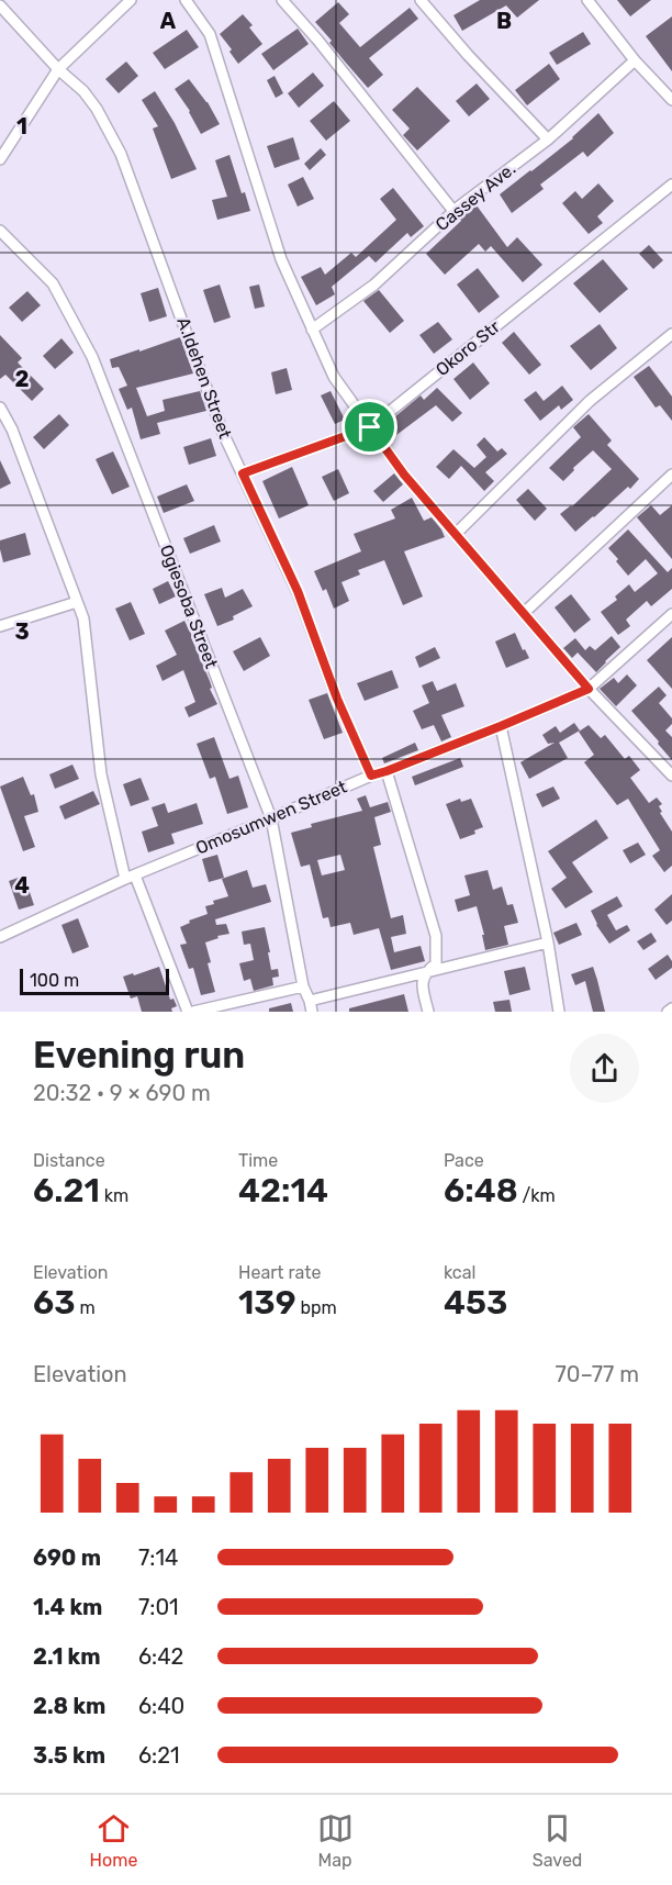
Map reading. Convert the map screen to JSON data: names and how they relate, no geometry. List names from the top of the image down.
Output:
{
  "streets": {
    "street": [
      "Cassey Ave.",
      "Okoro Str",
      "A.Idehen Street",
      "Ogiesoba Street",
      "Omosumwen Street"
    ]
  },
  "crossings": [
    ["Okoro Str", "A.Idehen Street"],
    ["A.Idehen Street", "Omosumwen Street"],
    ["Ogiesoba Street", "Omosumwen Street"]
  ],
  "scale_bar": "100 m",
  "page": {
    "scale": "100 m",
    "heading": ["Evening run", "20:32 · 9 × 690 m"],
    "stats": [
      ["Distance", "6.21 km"],
      ["Time", "42:14"],
      ["Pace", "6:48 /km"],
      ["Elevation", "63 m"],
      ["Heart rate", "139 bpm"],
      ["kcal", "453"]
    ],
    "chart": ["Elevation", "70–77 m"],
    "list": [
      {
        "name": "690 m",
        "note": "7:14"
      },
      {
        "name": "1.4 km",
        "note": "7:01"
      },
      {
        "name": "2.1 km",
        "note": "6:42"
      },
      {
        "name": "2.8 km",
        "note": "6:40"
      },
      {
        "name": "3.5 km",
        "note": "6:21"
      }
    ],
    "tabs": ["Home", "Map", "Saved"]
  },
  "grid": {
    "columns": ["A", "B"],
    "rows": [
      "1",
      "2",
      "3",
      "4"
    ]
  }
}
